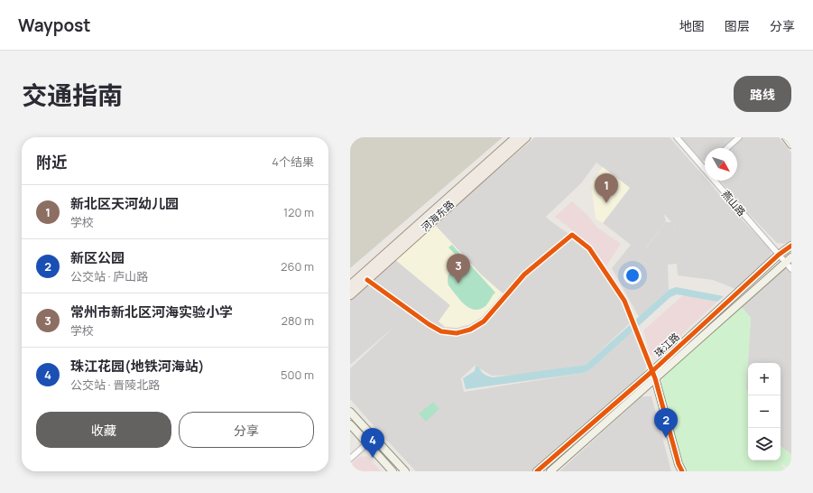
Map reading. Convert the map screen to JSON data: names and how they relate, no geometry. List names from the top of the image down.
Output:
{
  "streets": {
    "main road": ["河海东路"],
    "street": ["燕山路", "珠江路"]
  },
  "crossings": [
    ["燕山路", "珠江路"]
  ],
  "north": "bottom right",
  "page": {
    "header": "Waypost",
    "nav": ["地图", "图层", "分享"],
    "title": "交通指南",
    "buttons": [
      "路线",
      ["收藏", "分享"]
    ],
    "heading": ["附近", "4个结果"],
    "pins": [
      "1",
      "3",
      "2",
      "4"
    ],
    "list": [
      {
        "mark": "1",
        "name": "新北区天河幼儿园",
        "note": "学校",
        "value": "120 m"
      },
      {
        "mark": "2",
        "name": "新区公园",
        "note": "公交站 · 庐山路",
        "value": "260 m"
      },
      {
        "mark": "3",
        "name": "常州市新北区河海实验小学",
        "note": "学校",
        "value": "280 m"
      },
      {
        "mark": "4",
        "name": "珠江花园(地铁河海站)",
        "note": "公交站 · 晋陵北路",
        "value": "500 m"
      }
    ],
    "map_buttons": ["+", "−"]
  }
}
